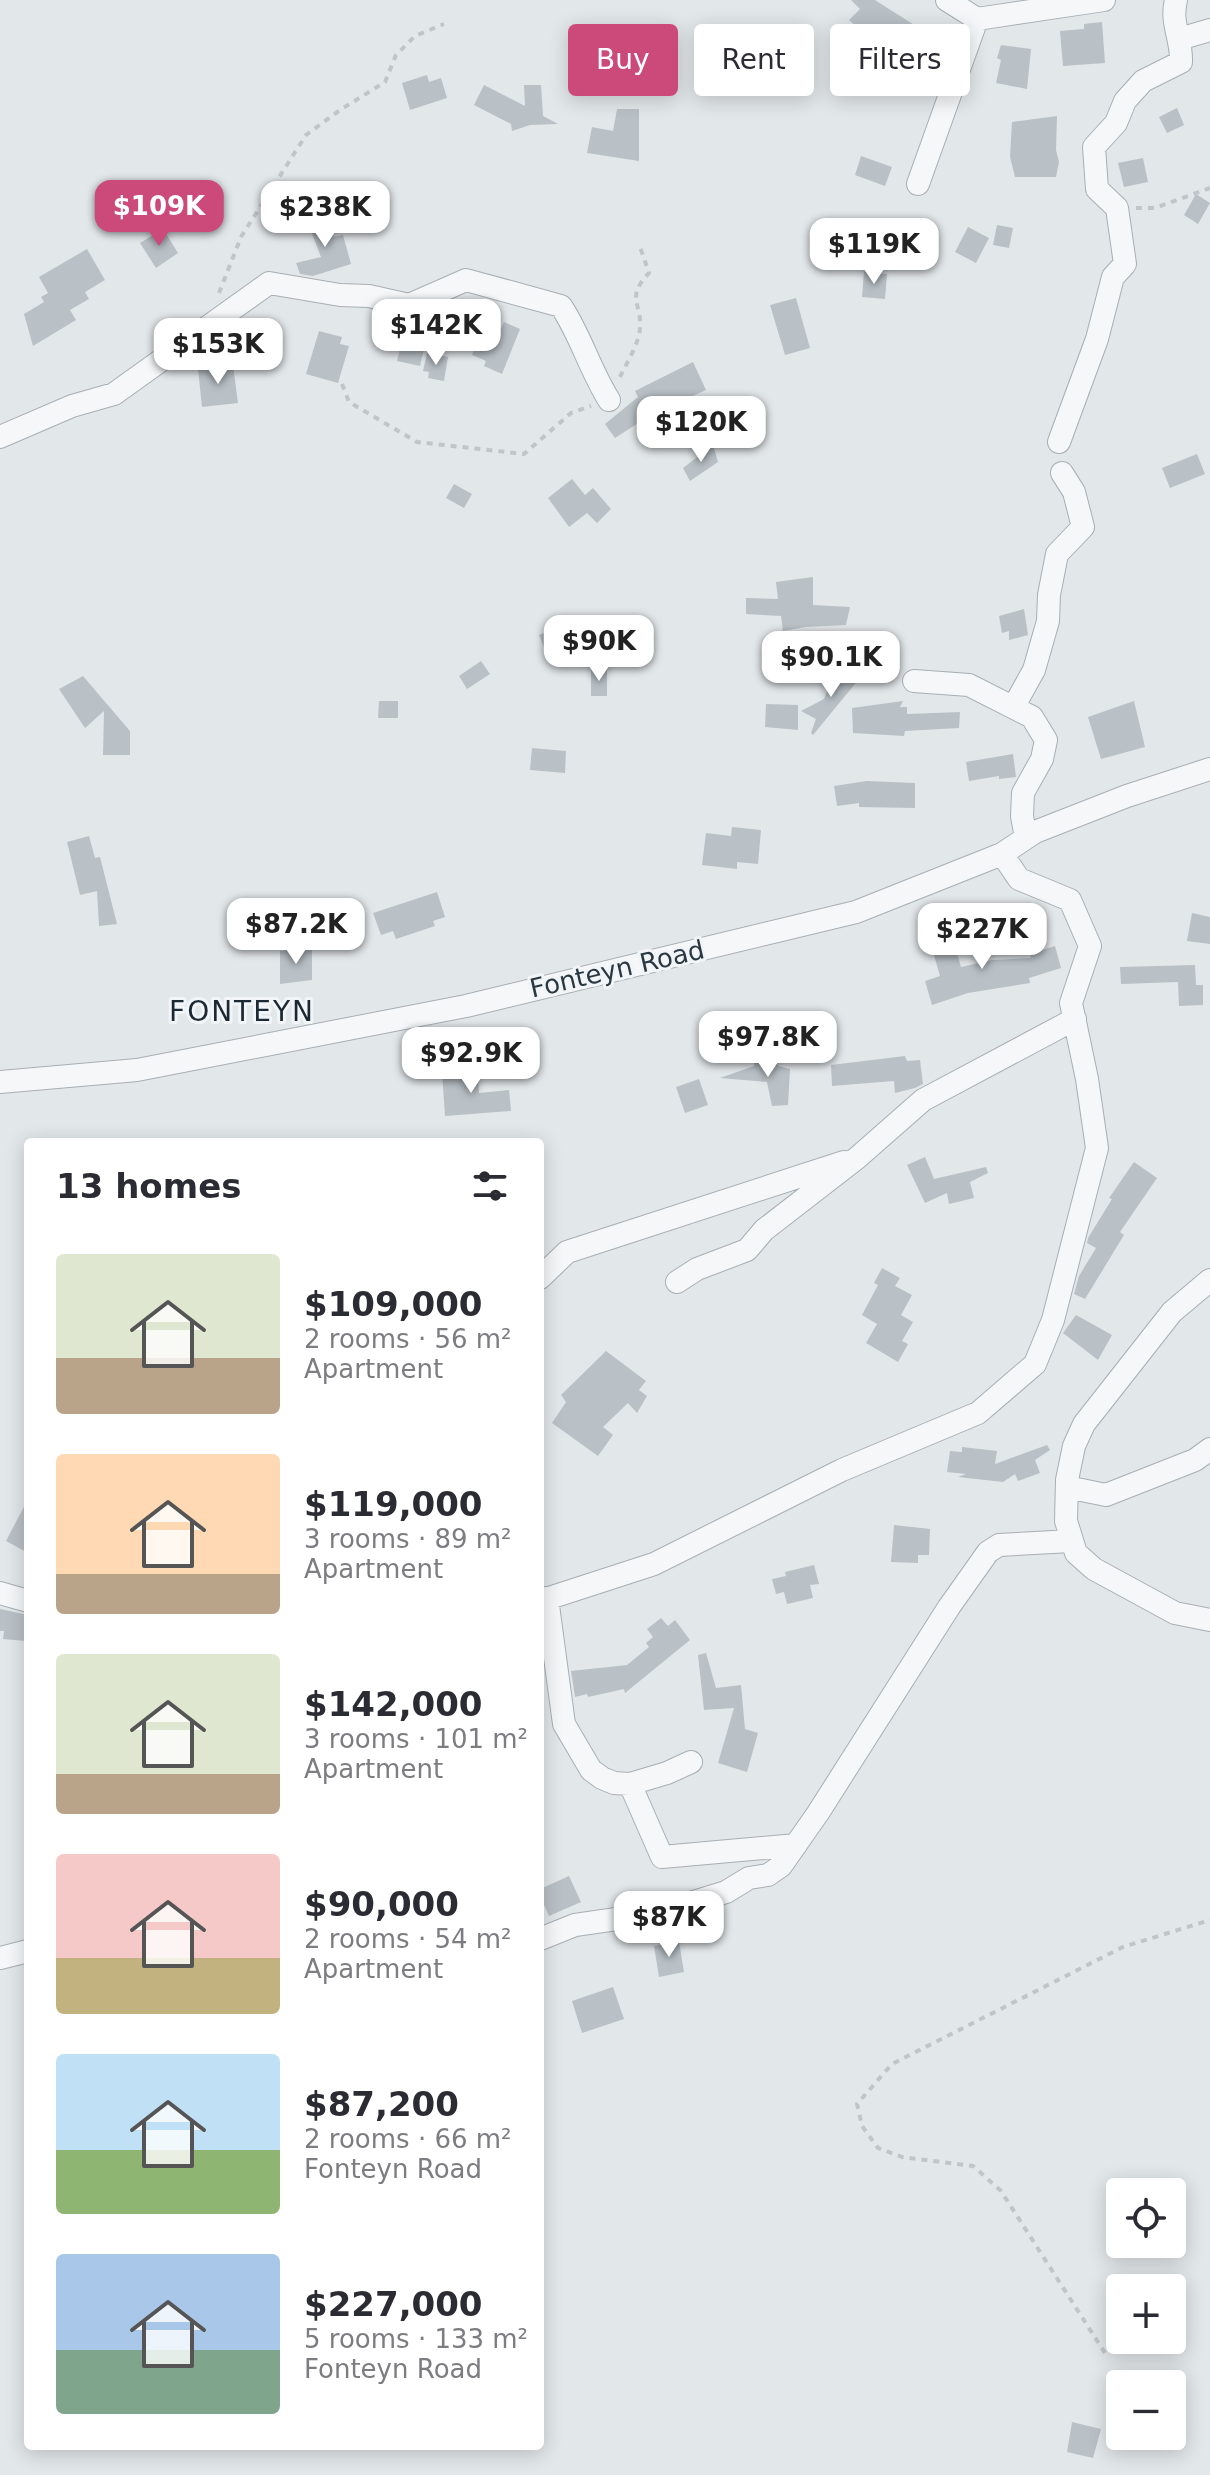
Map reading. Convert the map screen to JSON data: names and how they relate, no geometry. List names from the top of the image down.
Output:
{
  "streets": {
    "street": ["Fonteyn Road"]
  },
  "districts": ["FONTEYN"],
  "page": {
    "chip": ["Buy", "Rent", "Filters"],
    "price": [
      "$109K",
      "$238K",
      "$119K",
      "$142K",
      "$153K",
      "$120K",
      "$90K",
      "$90.1K",
      "$87.2K",
      "$227K",
      "$97.8K",
      "$92.9K",
      "$87K"
    ],
    "heading": "13 homes",
    "list": [
      {
        "name": "$109,000",
        "note": "2 rooms · 56 m² · Apartment"
      },
      {
        "name": "$119,000",
        "note": "3 rooms · 89 m² · Apartment"
      },
      {
        "name": "$142,000",
        "note": "3 rooms · 101 m² · Apartment"
      },
      {
        "name": "$90,000",
        "note": "2 rooms · 54 m² · Apartment"
      },
      {
        "name": "$87,200",
        "note": "2 rooms · 66 m² · Fonteyn Road"
      },
      {
        "name": "$227,000",
        "note": "5 rooms · 133 m² · Fonteyn Road"
      }
    ],
    "map_buttons": ["+", "−"]
  }
}
